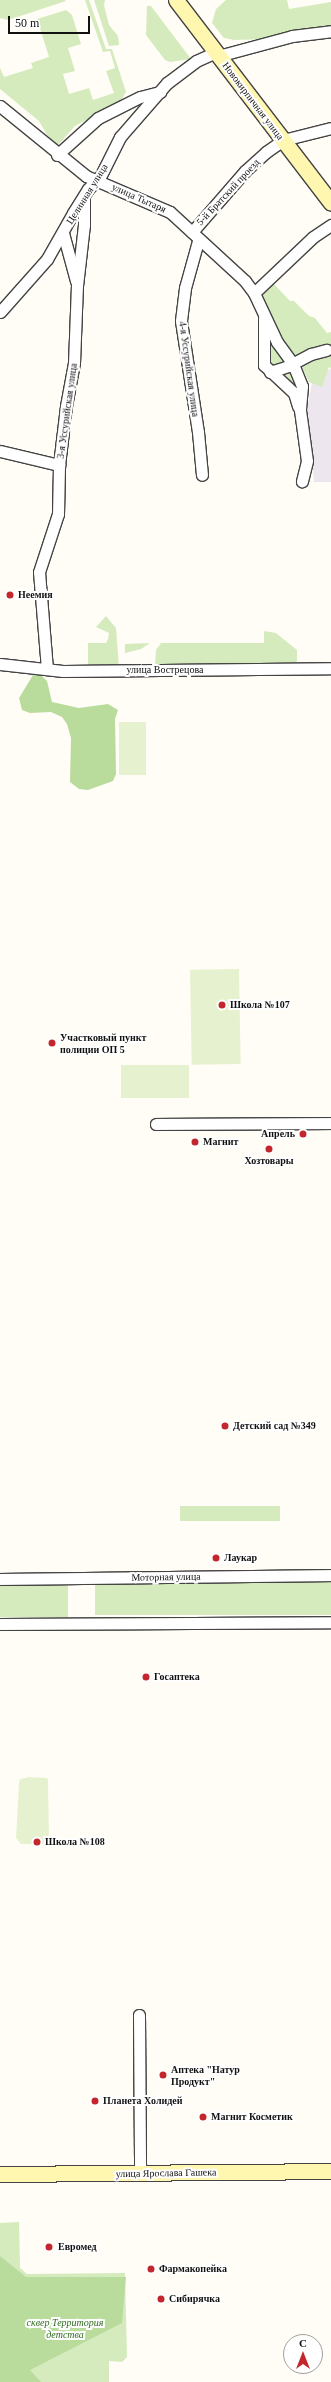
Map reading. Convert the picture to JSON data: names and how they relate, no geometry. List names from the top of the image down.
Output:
{
  "streets": {
    "main road": ["Новокирпичная улица", "улица Ярослава Гашека"],
    "street": [
      "5-й Братский проезд",
      "Целинная улица",
      "улица Тытаря",
      "4-я Уссурийская улица",
      "3-я Уссурийская улица",
      "улица Вострецова",
      "Моторная улица"
    ]
  },
  "crossings": [
    ["Новокирпичная улица", "5-й Братский проезд"],
    ["Новокирпичная улица", "Целинная улица"],
    ["5-й Братский проезд", "улица Тытаря"],
    ["5-й Братский проезд", "4-я Уссурийская улица"],
    ["Целинная улица", "улица Тытаря"],
    ["Целинная улица", "3-я Уссурийская улица"],
    ["улица Тытаря", "4-я Уссурийская улица"],
    ["3-я Уссурийская улица", "улица Вострецова"]
  ],
  "parks": ["сквер Территория детства"],
  "places": [
    "Неемия",
    "Школа №107",
    "Участковый пункт полиции ОП 5",
    "Апрель",
    "Магнит",
    "Хозтовары",
    "Детский сад №349",
    "Лаукар",
    "Госаптека",
    "Школа №108",
    "Аптека \"Натур Продукт\"",
    "Планета Холидей",
    "Магнит Косметик",
    "Евромед",
    "Фармакопейка",
    "Сибирячка"
  ],
  "scale_bar": "50 m",
  "north": "top"
}
